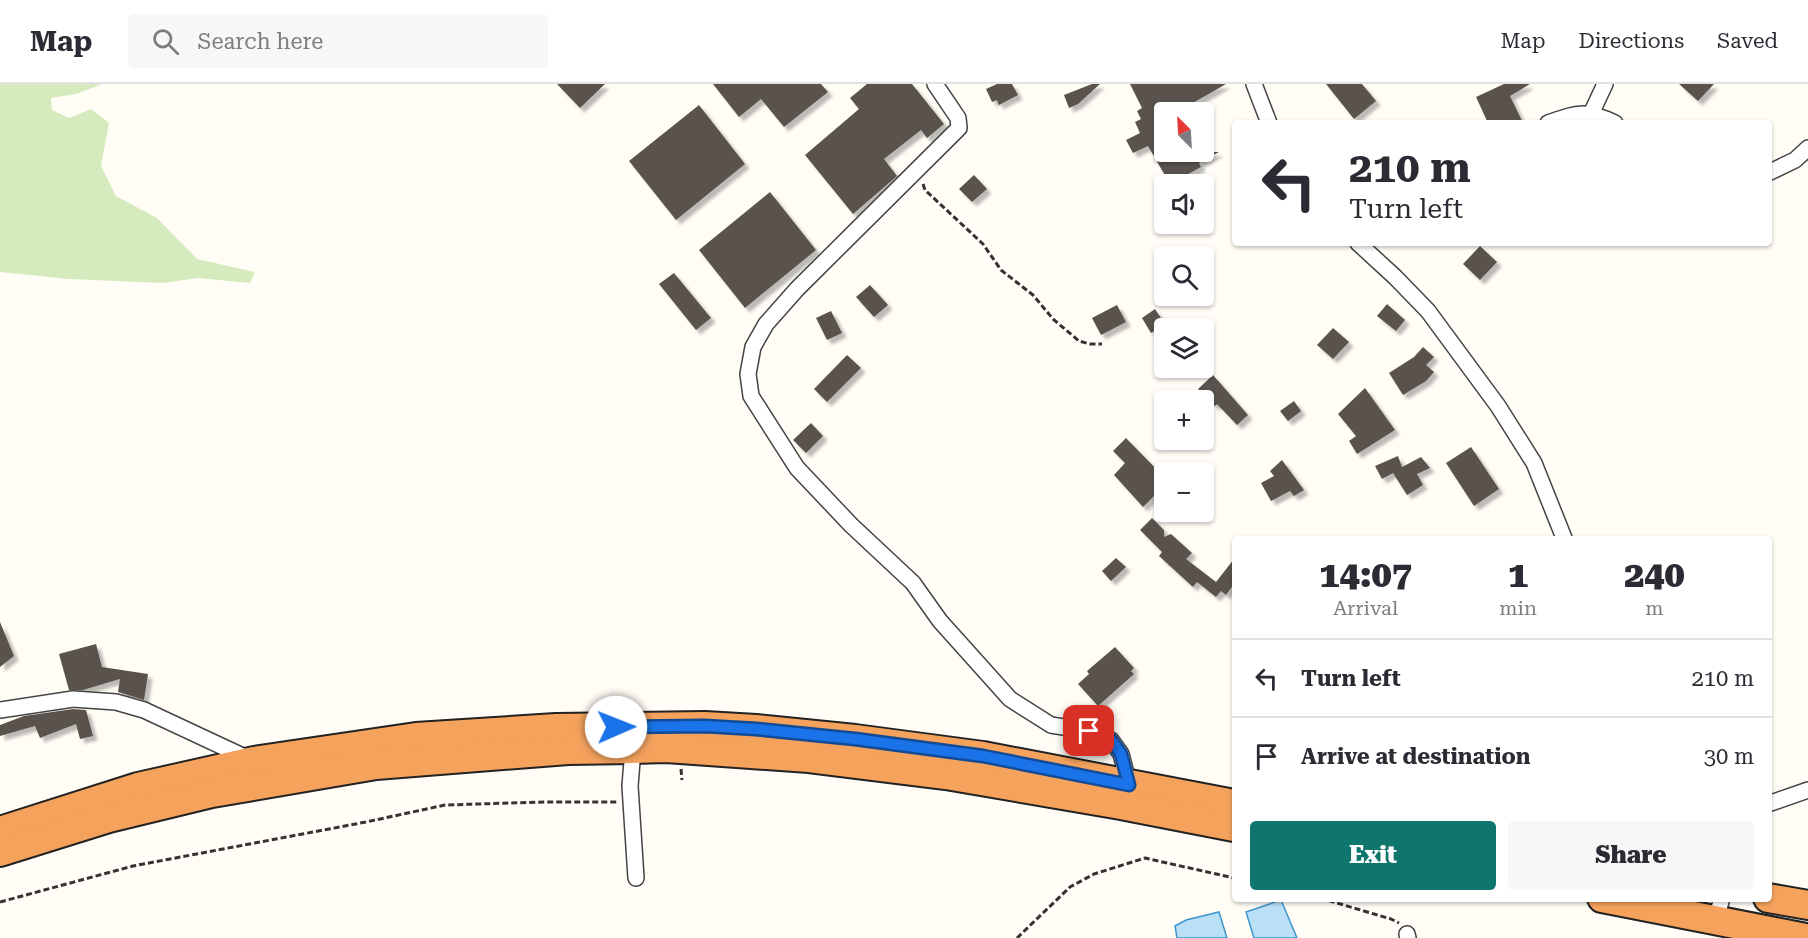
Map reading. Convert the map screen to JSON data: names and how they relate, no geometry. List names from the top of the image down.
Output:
{
  "north": "top left",
  "page": {
    "header": "Map",
    "search": "Search here",
    "nav": ["Map", "Directions", "Saved"],
    "map_buttons": ["+", "−"],
    "turn": ["210 m", "Turn left"],
    "eta": [
      "14:07",
      "Arrival",
      "1",
      "min",
      "240",
      "m"
    ],
    "list": [
      {
        "name": "Turn left",
        "value": "210 m"
      },
      {
        "name": "Arrive at destination",
        "value": "30 m"
      }
    ],
    "buttons": ["Exit", "Share"]
  }
}
